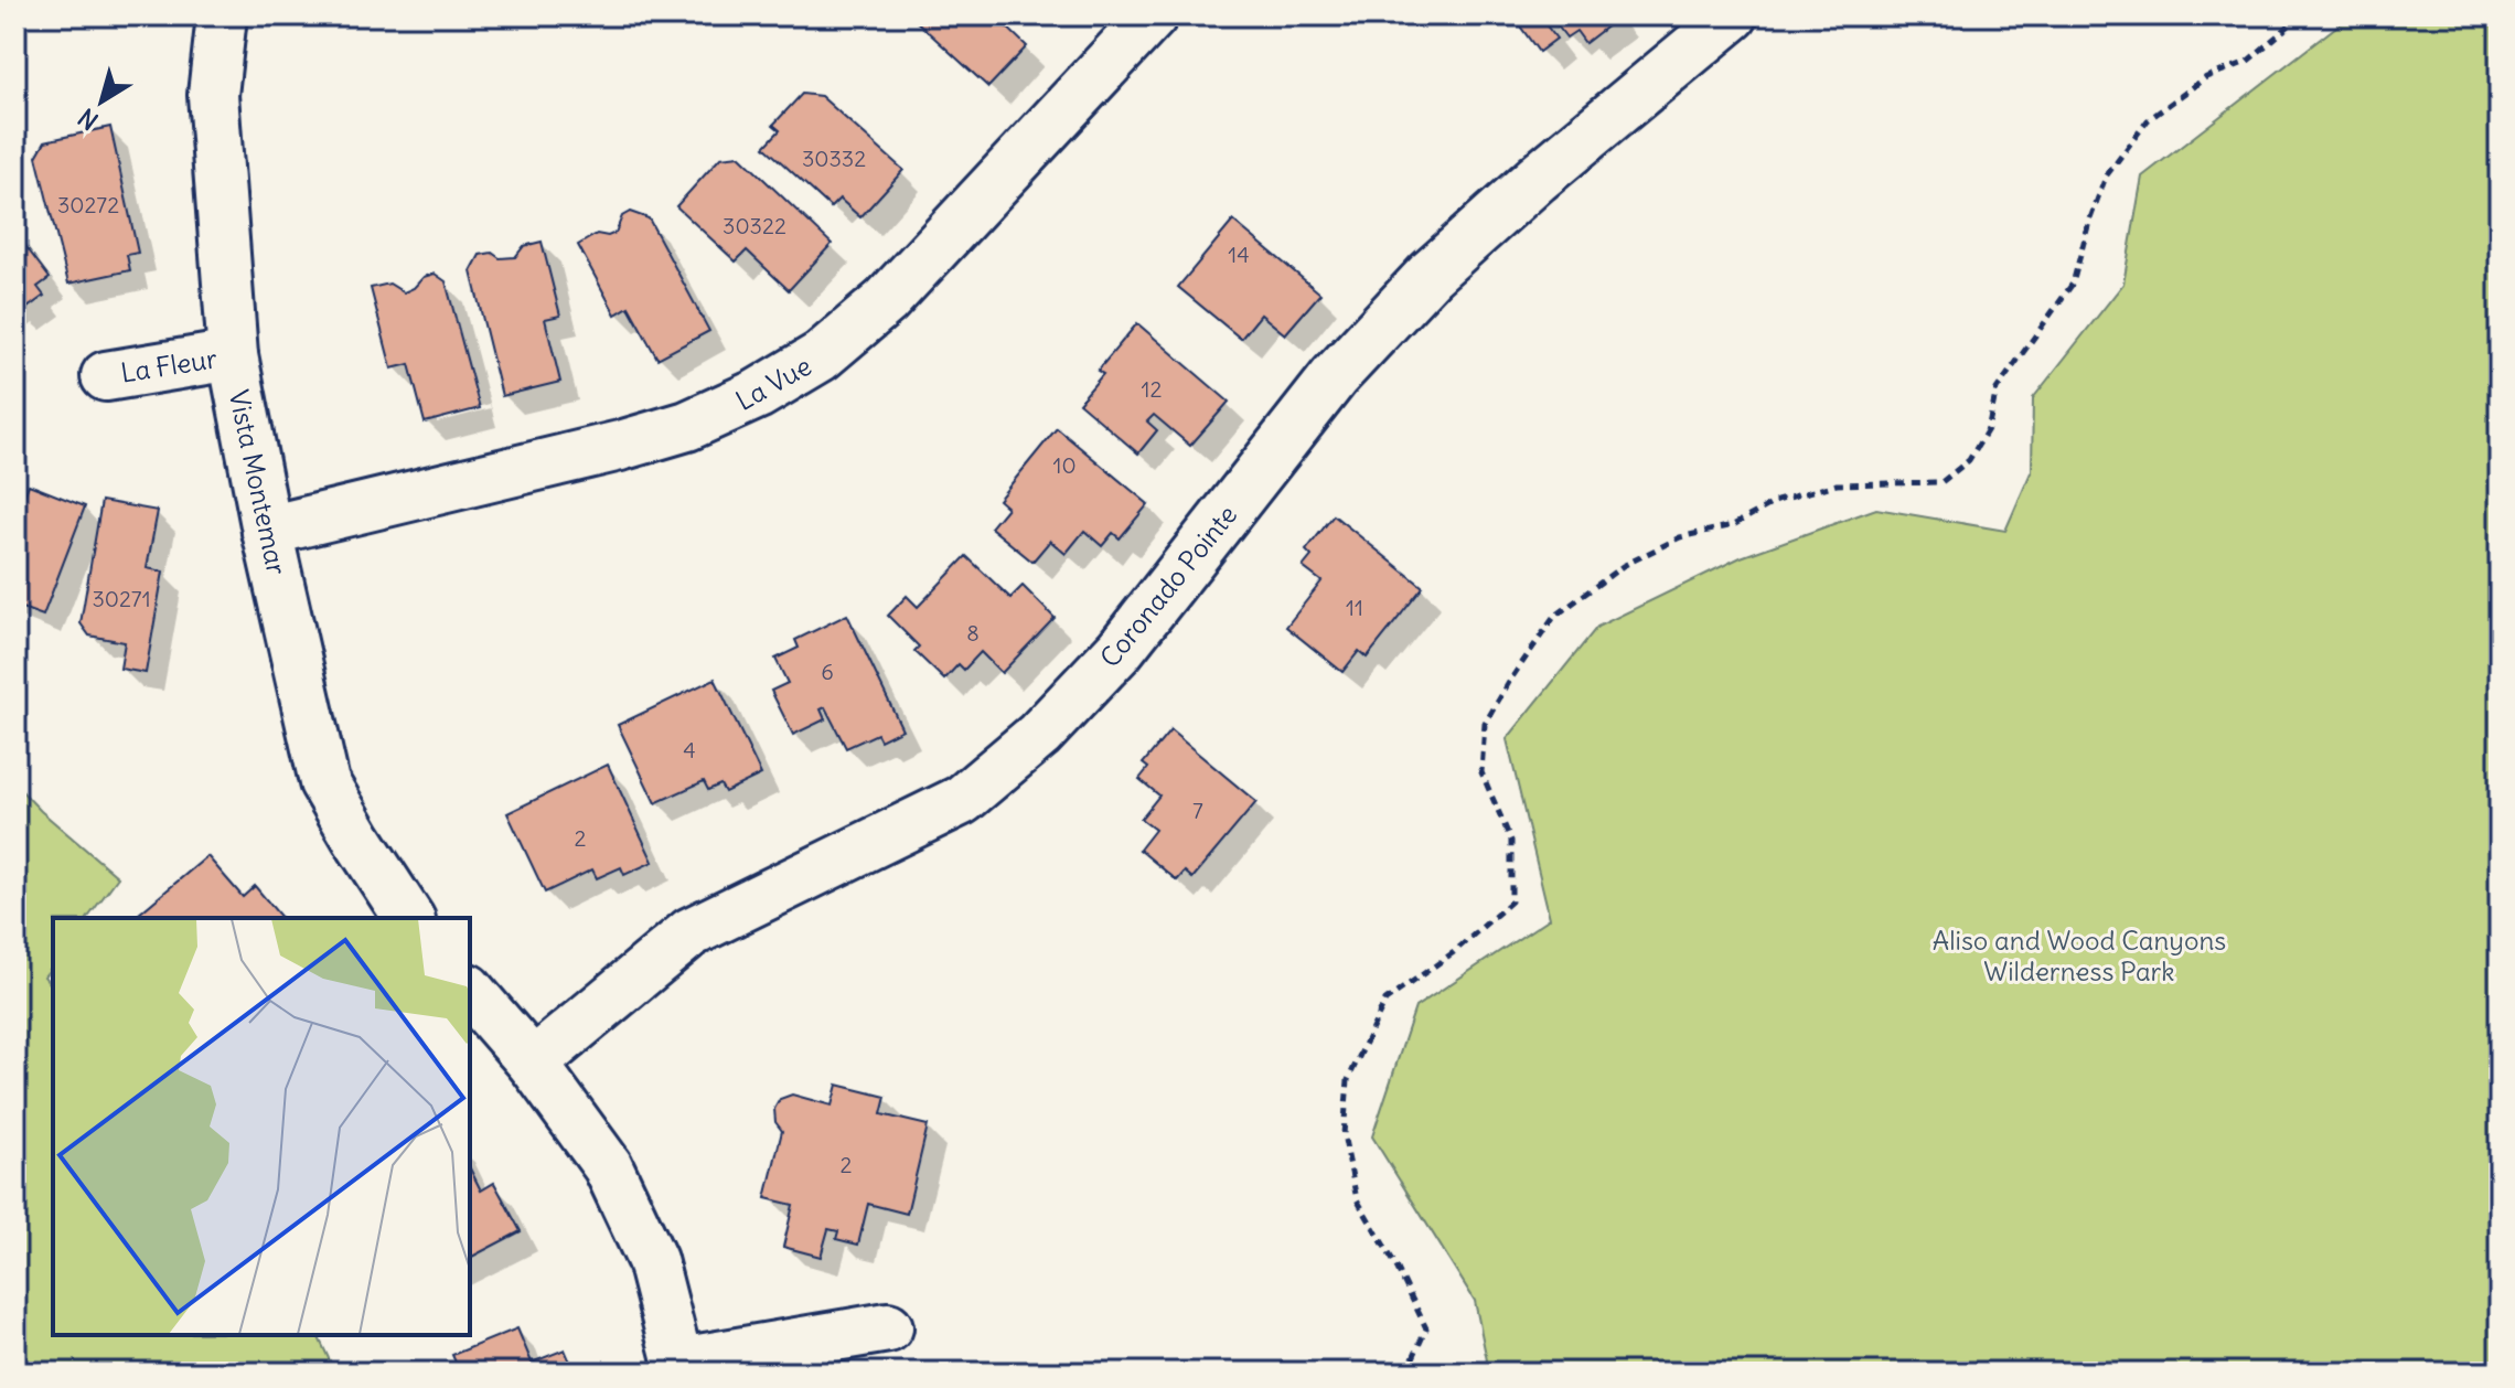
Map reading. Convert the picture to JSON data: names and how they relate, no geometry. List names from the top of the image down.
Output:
{
  "streets": {
    "street": [
      "La Fleur",
      "La Vue",
      "Vista Montemar",
      "Coronado Pointe"
    ]
  },
  "crossings": [
    ["La Fleur", "Vista Montemar"],
    ["La Vue", "Vista Montemar"]
  ],
  "parks": ["Aliso and Wood Canyons Wilderness Park"],
  "house_numbers": [
    "30332",
    "30272",
    "30322",
    "14",
    "12",
    "10",
    "30271",
    "11",
    "8",
    "6",
    "4",
    "7",
    "2",
    "2"
  ],
  "north": "bottom left"
}
